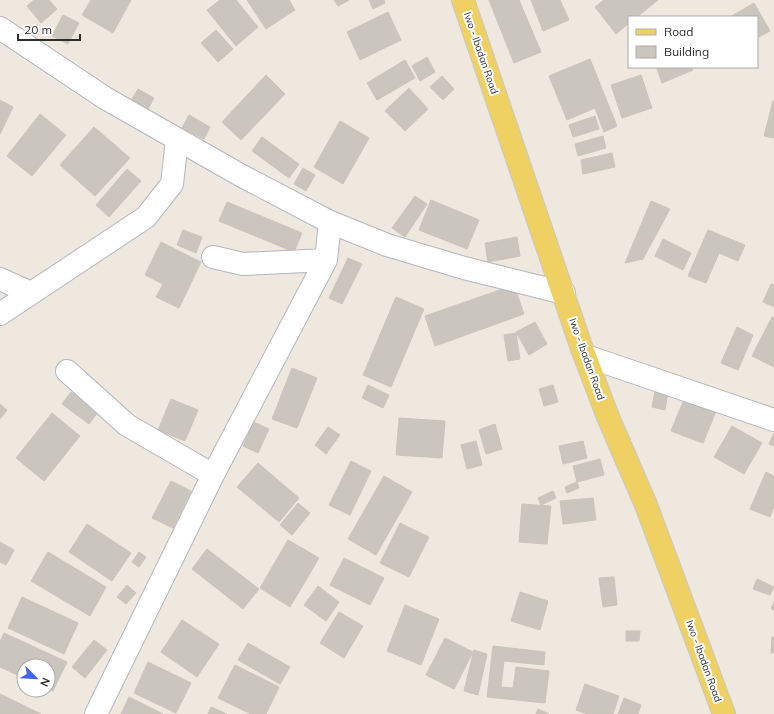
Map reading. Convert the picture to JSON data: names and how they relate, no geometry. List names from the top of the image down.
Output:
{
  "streets": {
    "main road": ["Iwo - Ibadan Road"]
  },
  "legend": ["Road", "Building"],
  "scale_bar": "20 m",
  "north": "bottom right"
}
